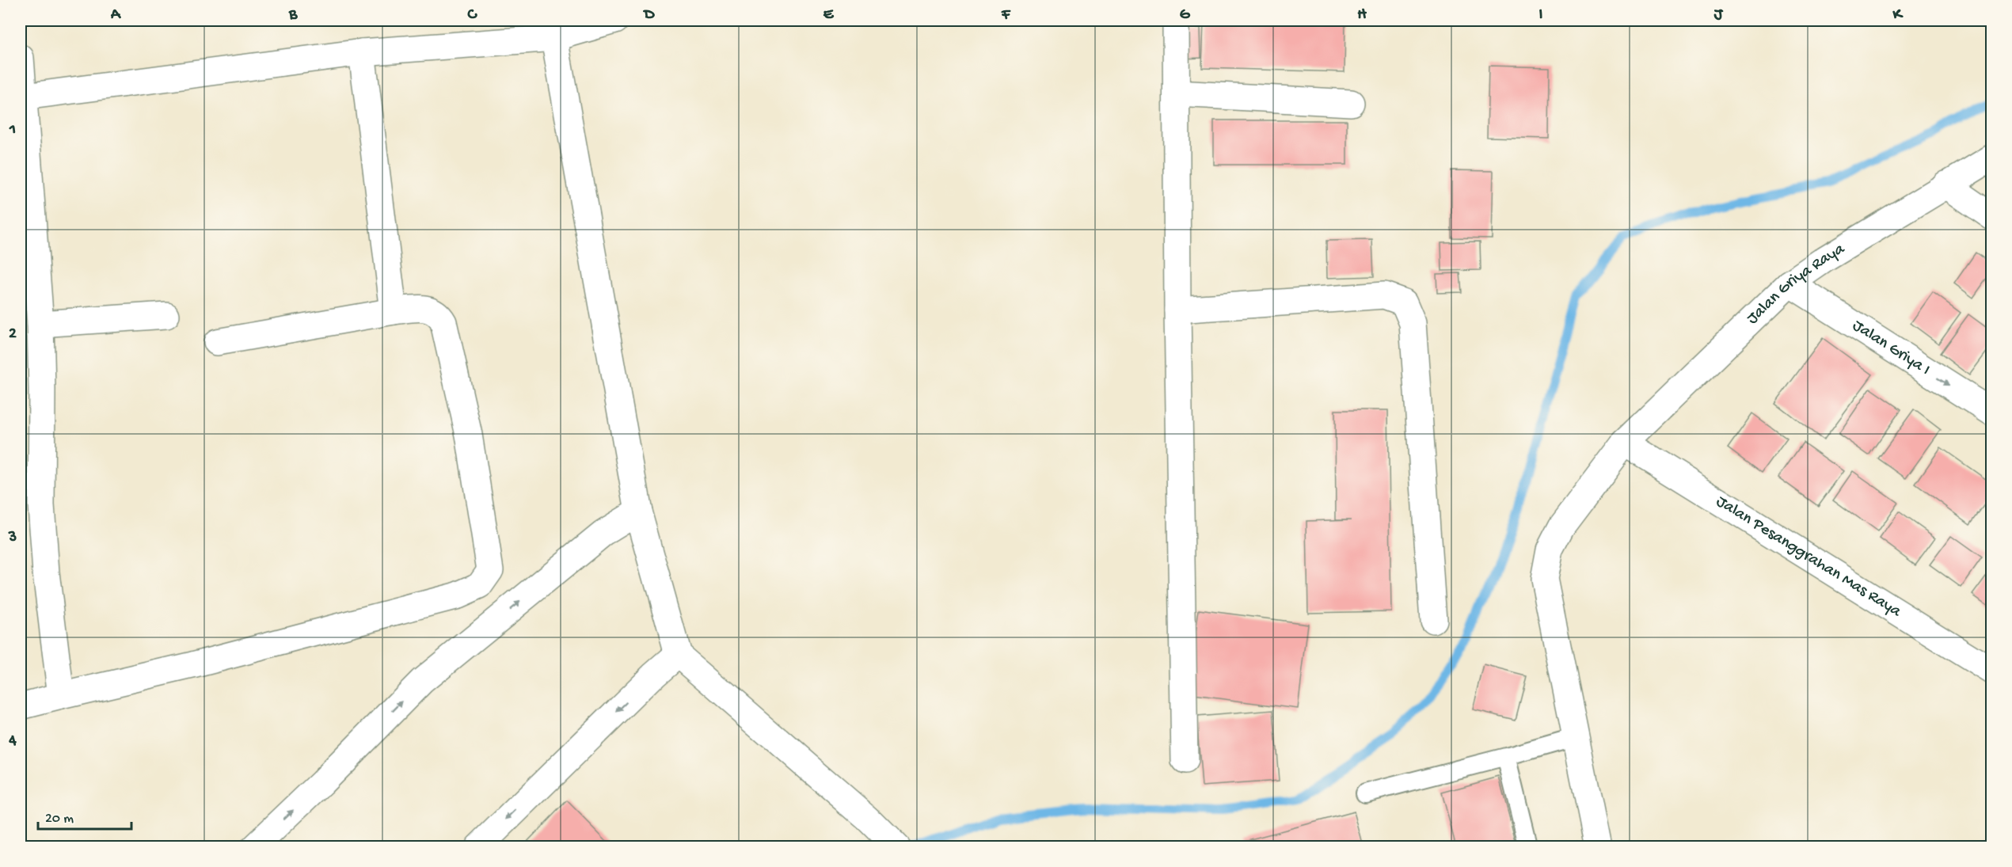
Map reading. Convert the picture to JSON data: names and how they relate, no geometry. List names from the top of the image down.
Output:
{
  "streets": {
    "street": ["Jalan Griya Raya", "Jalan Griya I", "Jalan Pesanggrahan Mas Raya"]
  },
  "crossings": [
    ["Jalan Griya Raya", "Jalan Griya I"],
    ["Jalan Griya Raya", "Jalan Pesanggrahan Mas Raya"]
  ],
  "one_way": ["Jalan Griya I"],
  "scale_bar": "20 m",
  "grid": {
    "columns": [
      "A",
      "B",
      "C",
      "D",
      "E",
      "F",
      "G",
      "H",
      "I",
      "J",
      "K"
    ],
    "rows": [
      "1",
      "2",
      "3",
      "4"
    ]
  }
}
